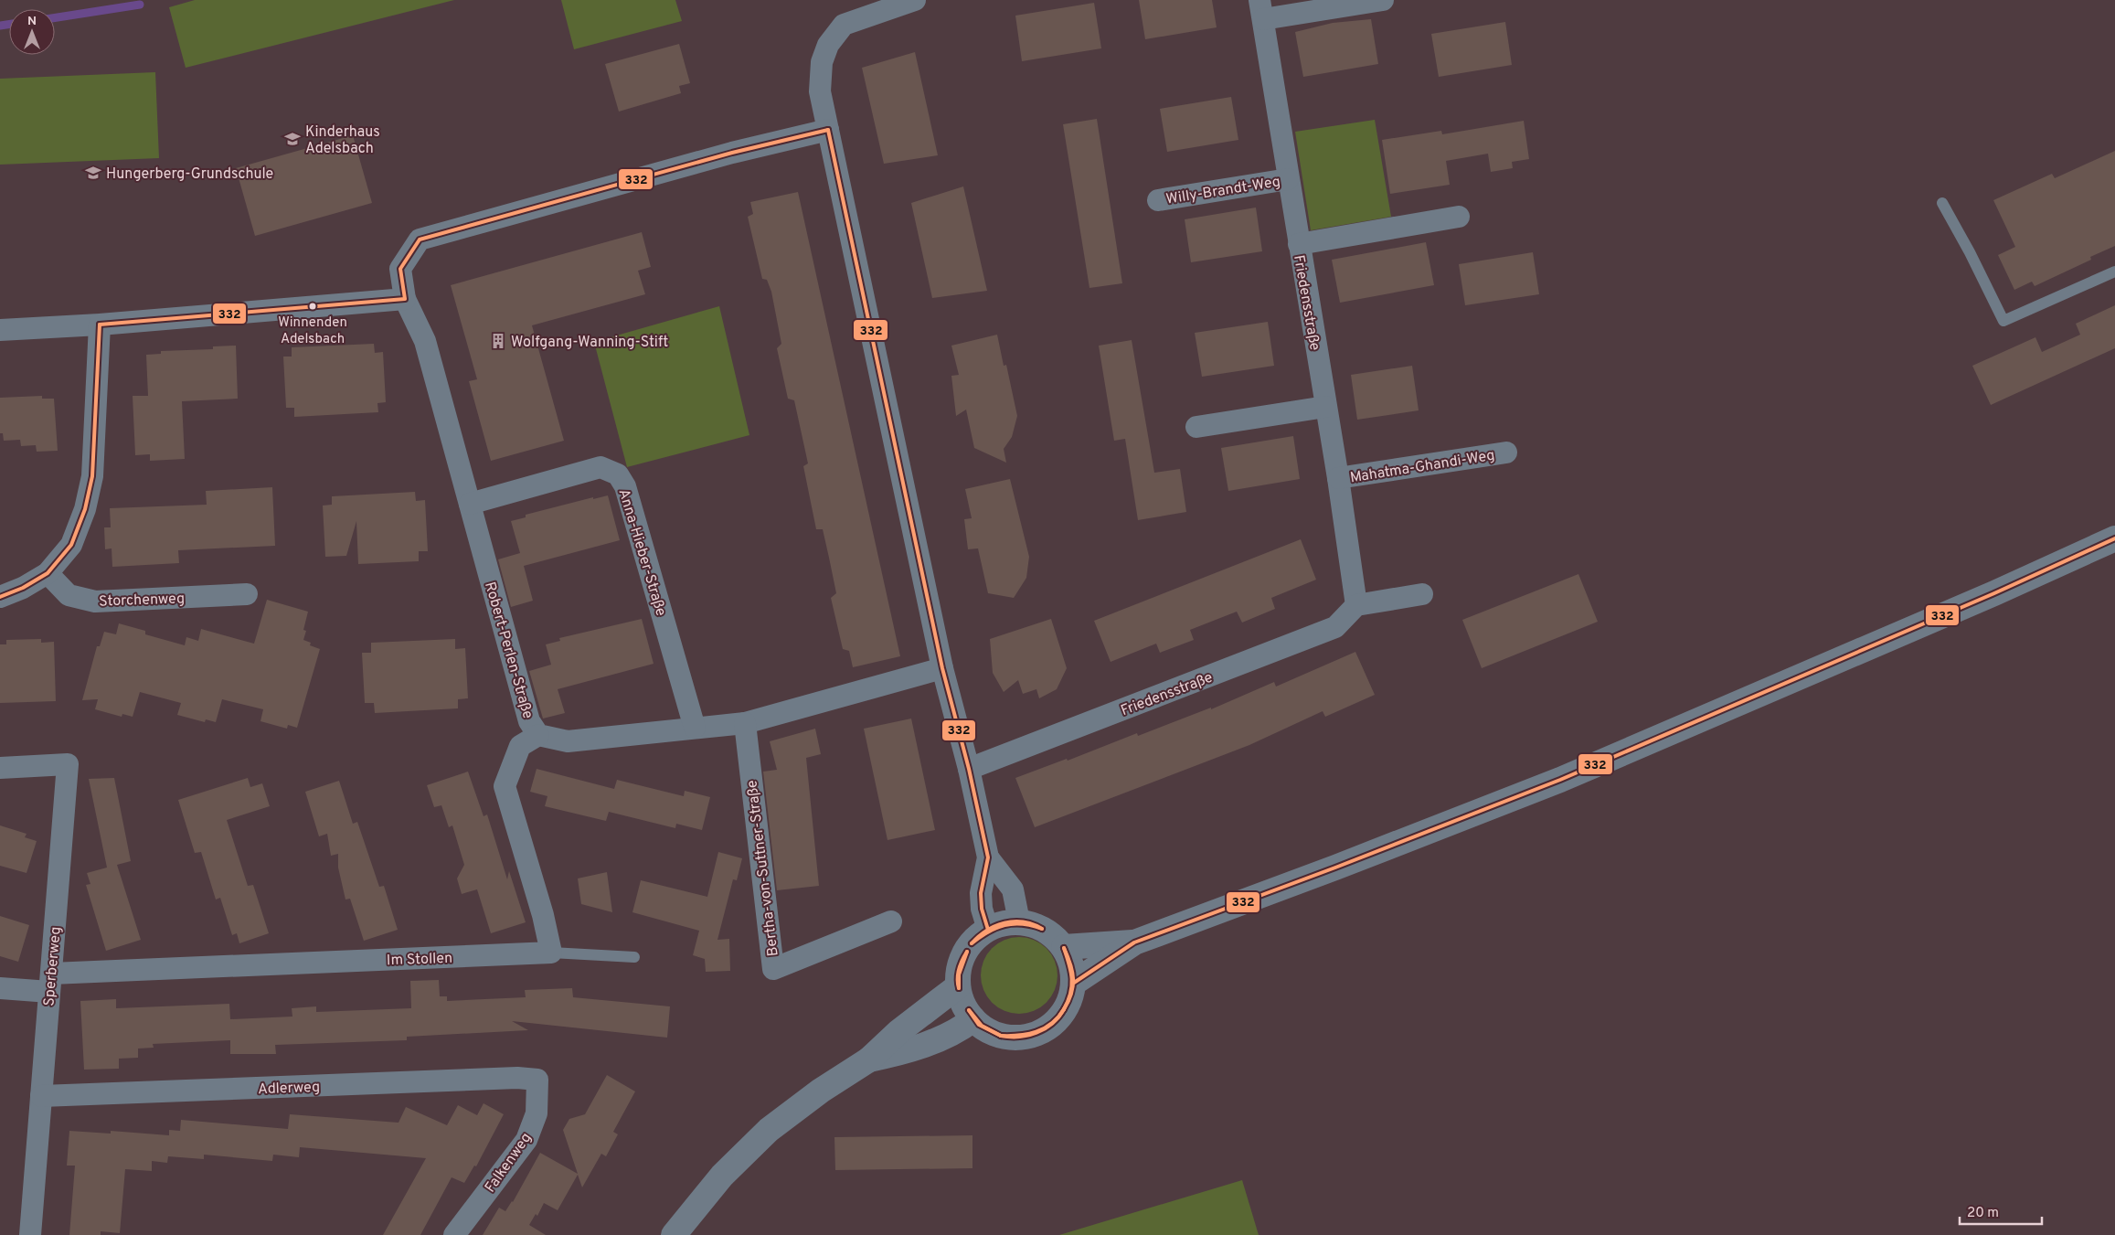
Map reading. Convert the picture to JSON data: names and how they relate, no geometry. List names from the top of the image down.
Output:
{
  "streets": {
    "street": [
      "Willy-Brandt-Weg",
      "Friedensstraße",
      "Mahatma-Ghandi-Weg",
      "Anna-Hieber-Straße",
      "Storchenweg",
      "Robert-Perlen-Straße",
      "Bertha-von-Suttner-Straße",
      "Im Stollen",
      "Sperberweg",
      "Adlerweg",
      "Falkenweg"
    ]
  },
  "crossings": [
    ["Willy-Brandt-Weg", "Friedensstraße"],
    ["Friedensstraße", "Mahatma-Ghandi-Weg"],
    ["Anna-Hieber-Straße", "Robert-Perlen-Straße"],
    ["Robert-Perlen-Straße", "Bertha-von-Suttner-Straße"],
    ["Im Stollen", "Sperberweg"],
    ["Sperberweg", "Adlerweg"],
    ["Adlerweg", "Falkenweg"]
  ],
  "places": {
    "school or university": ["Kinderhaus Adelsbach", "Hungerberg-Grundschule"],
    "other": ["Winnenden Adelsbach"],
    "building": ["Wolfgang-Wanning-Stift"]
  },
  "lines": ["transit line 332"],
  "scale_bar": "20 m",
  "north": "top"
}
